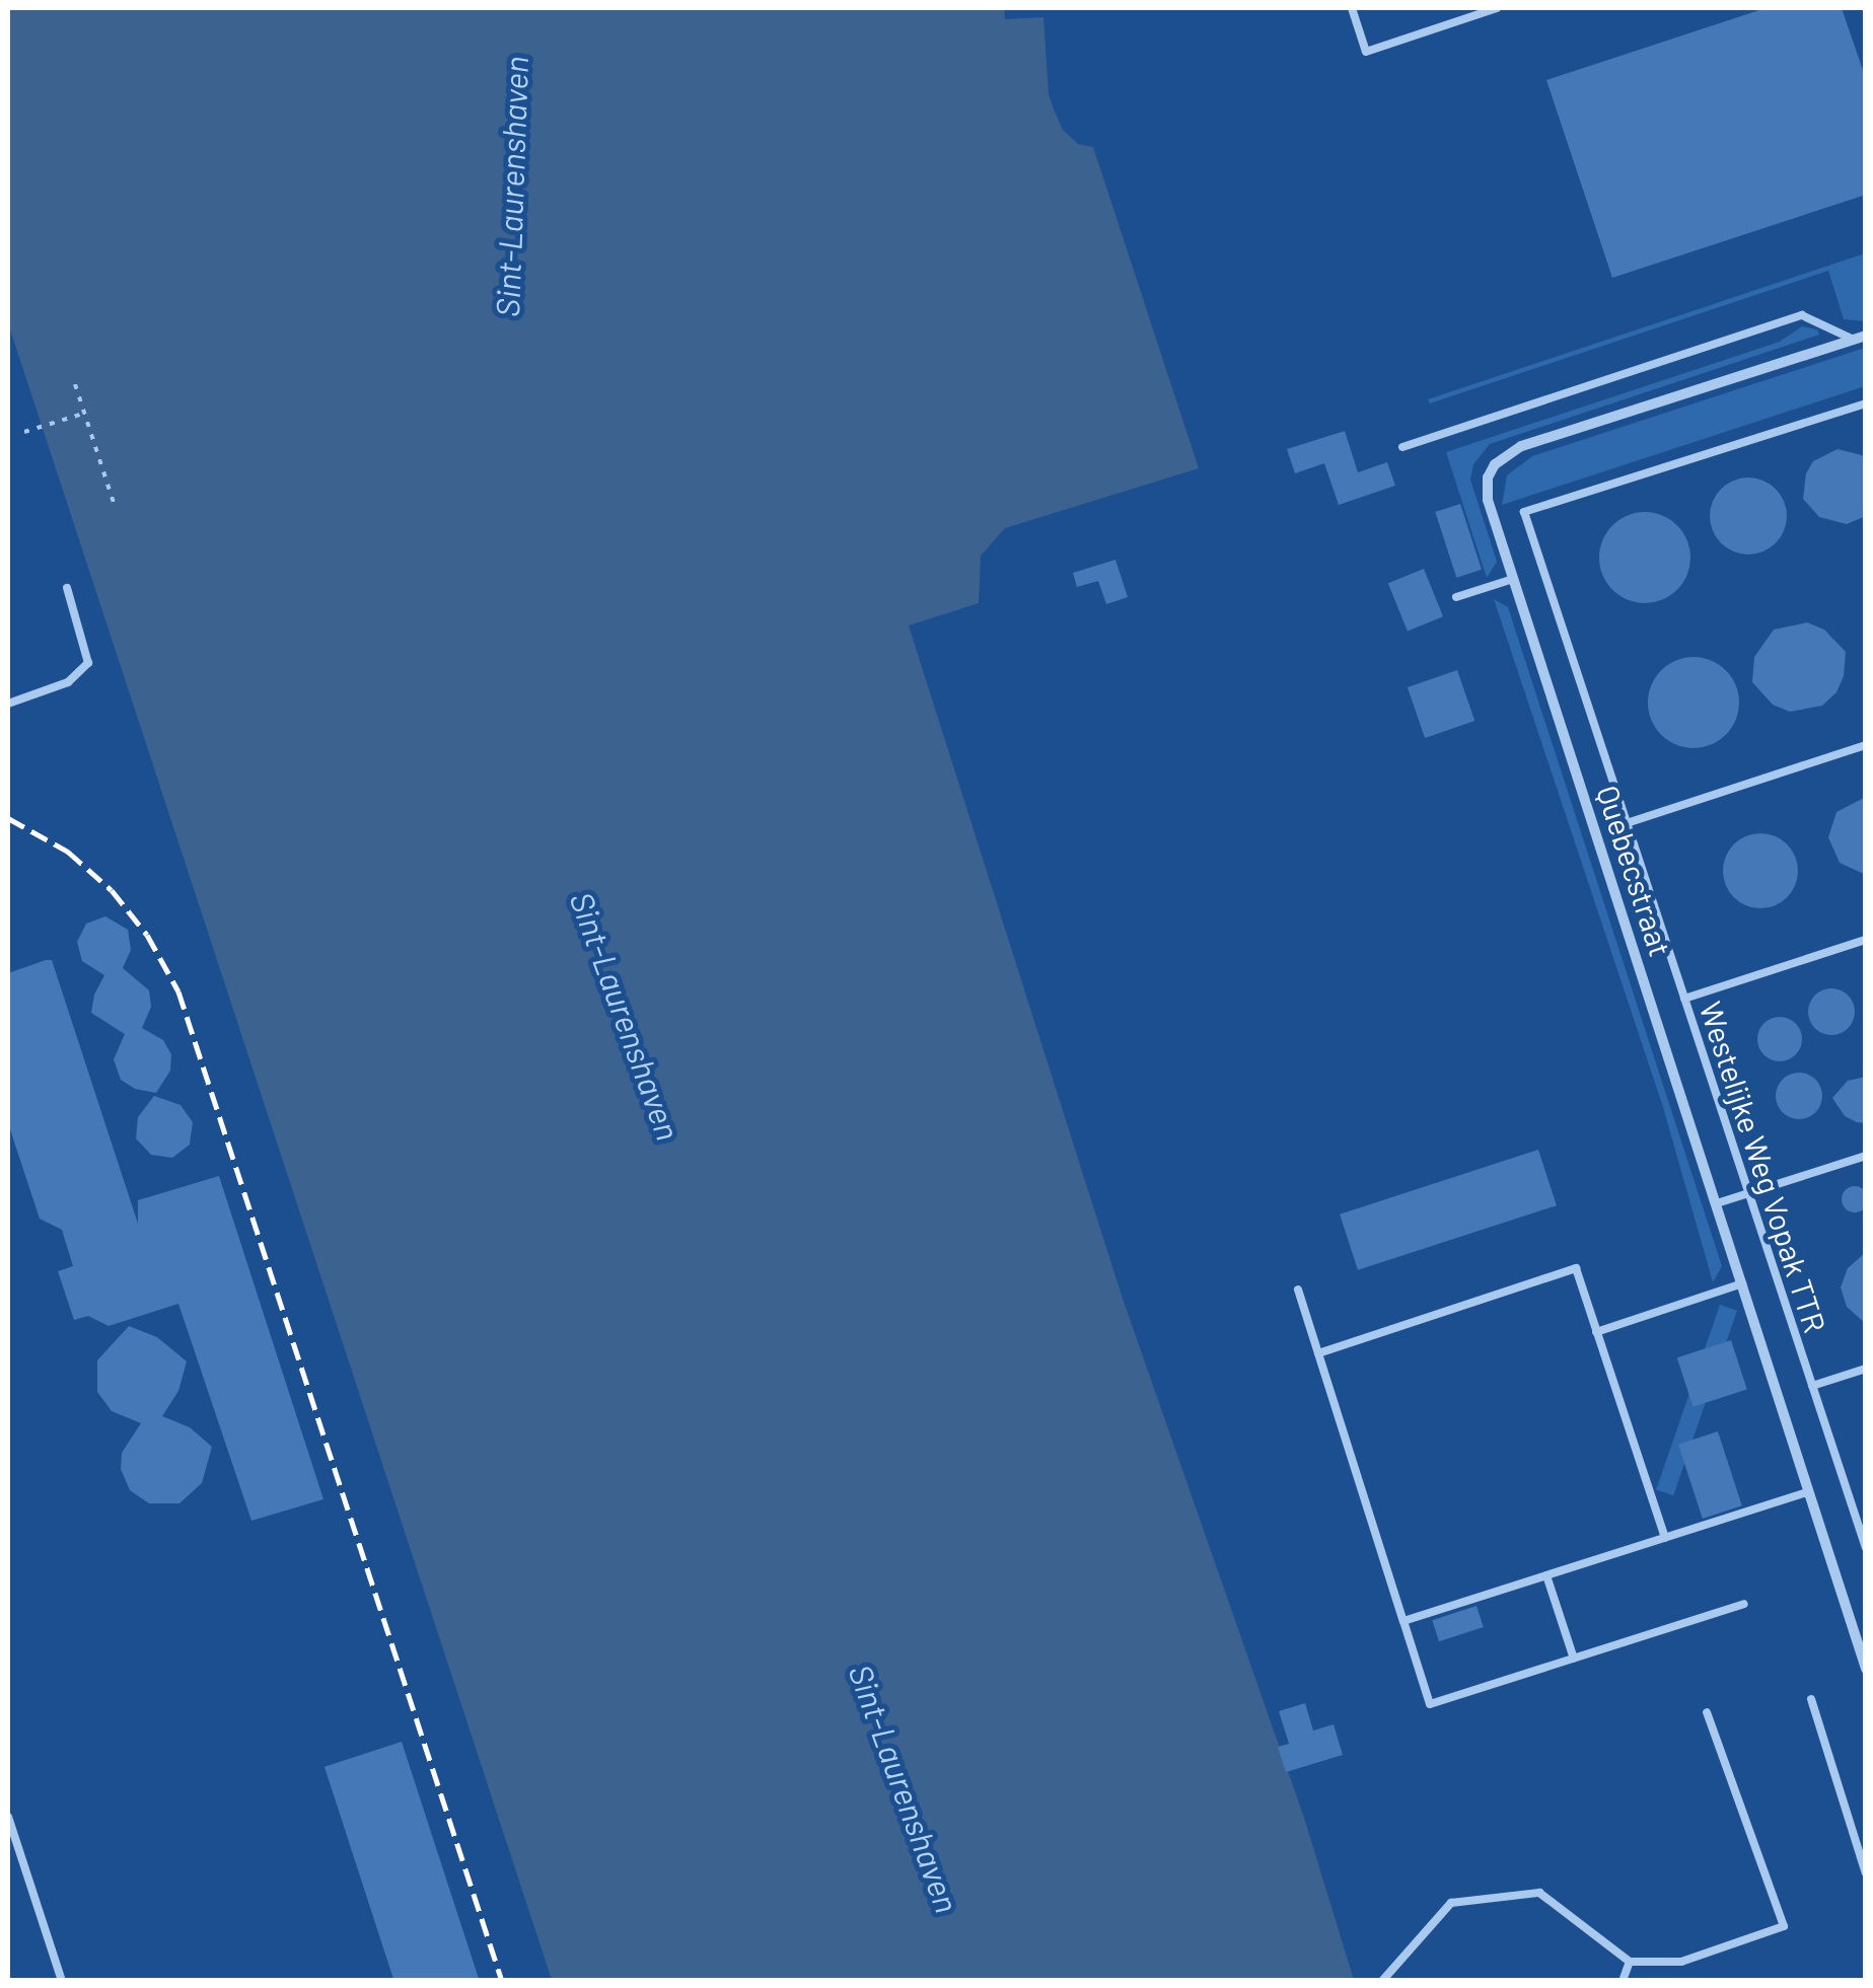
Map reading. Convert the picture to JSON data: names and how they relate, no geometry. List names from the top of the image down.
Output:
{
  "streets": {
    "street": ["Quebecstraat"],
    "lane": ["Westelijke Weg Vopak TTR"]
  },
  "water": ["Sint-Laurenshaven"]
}
